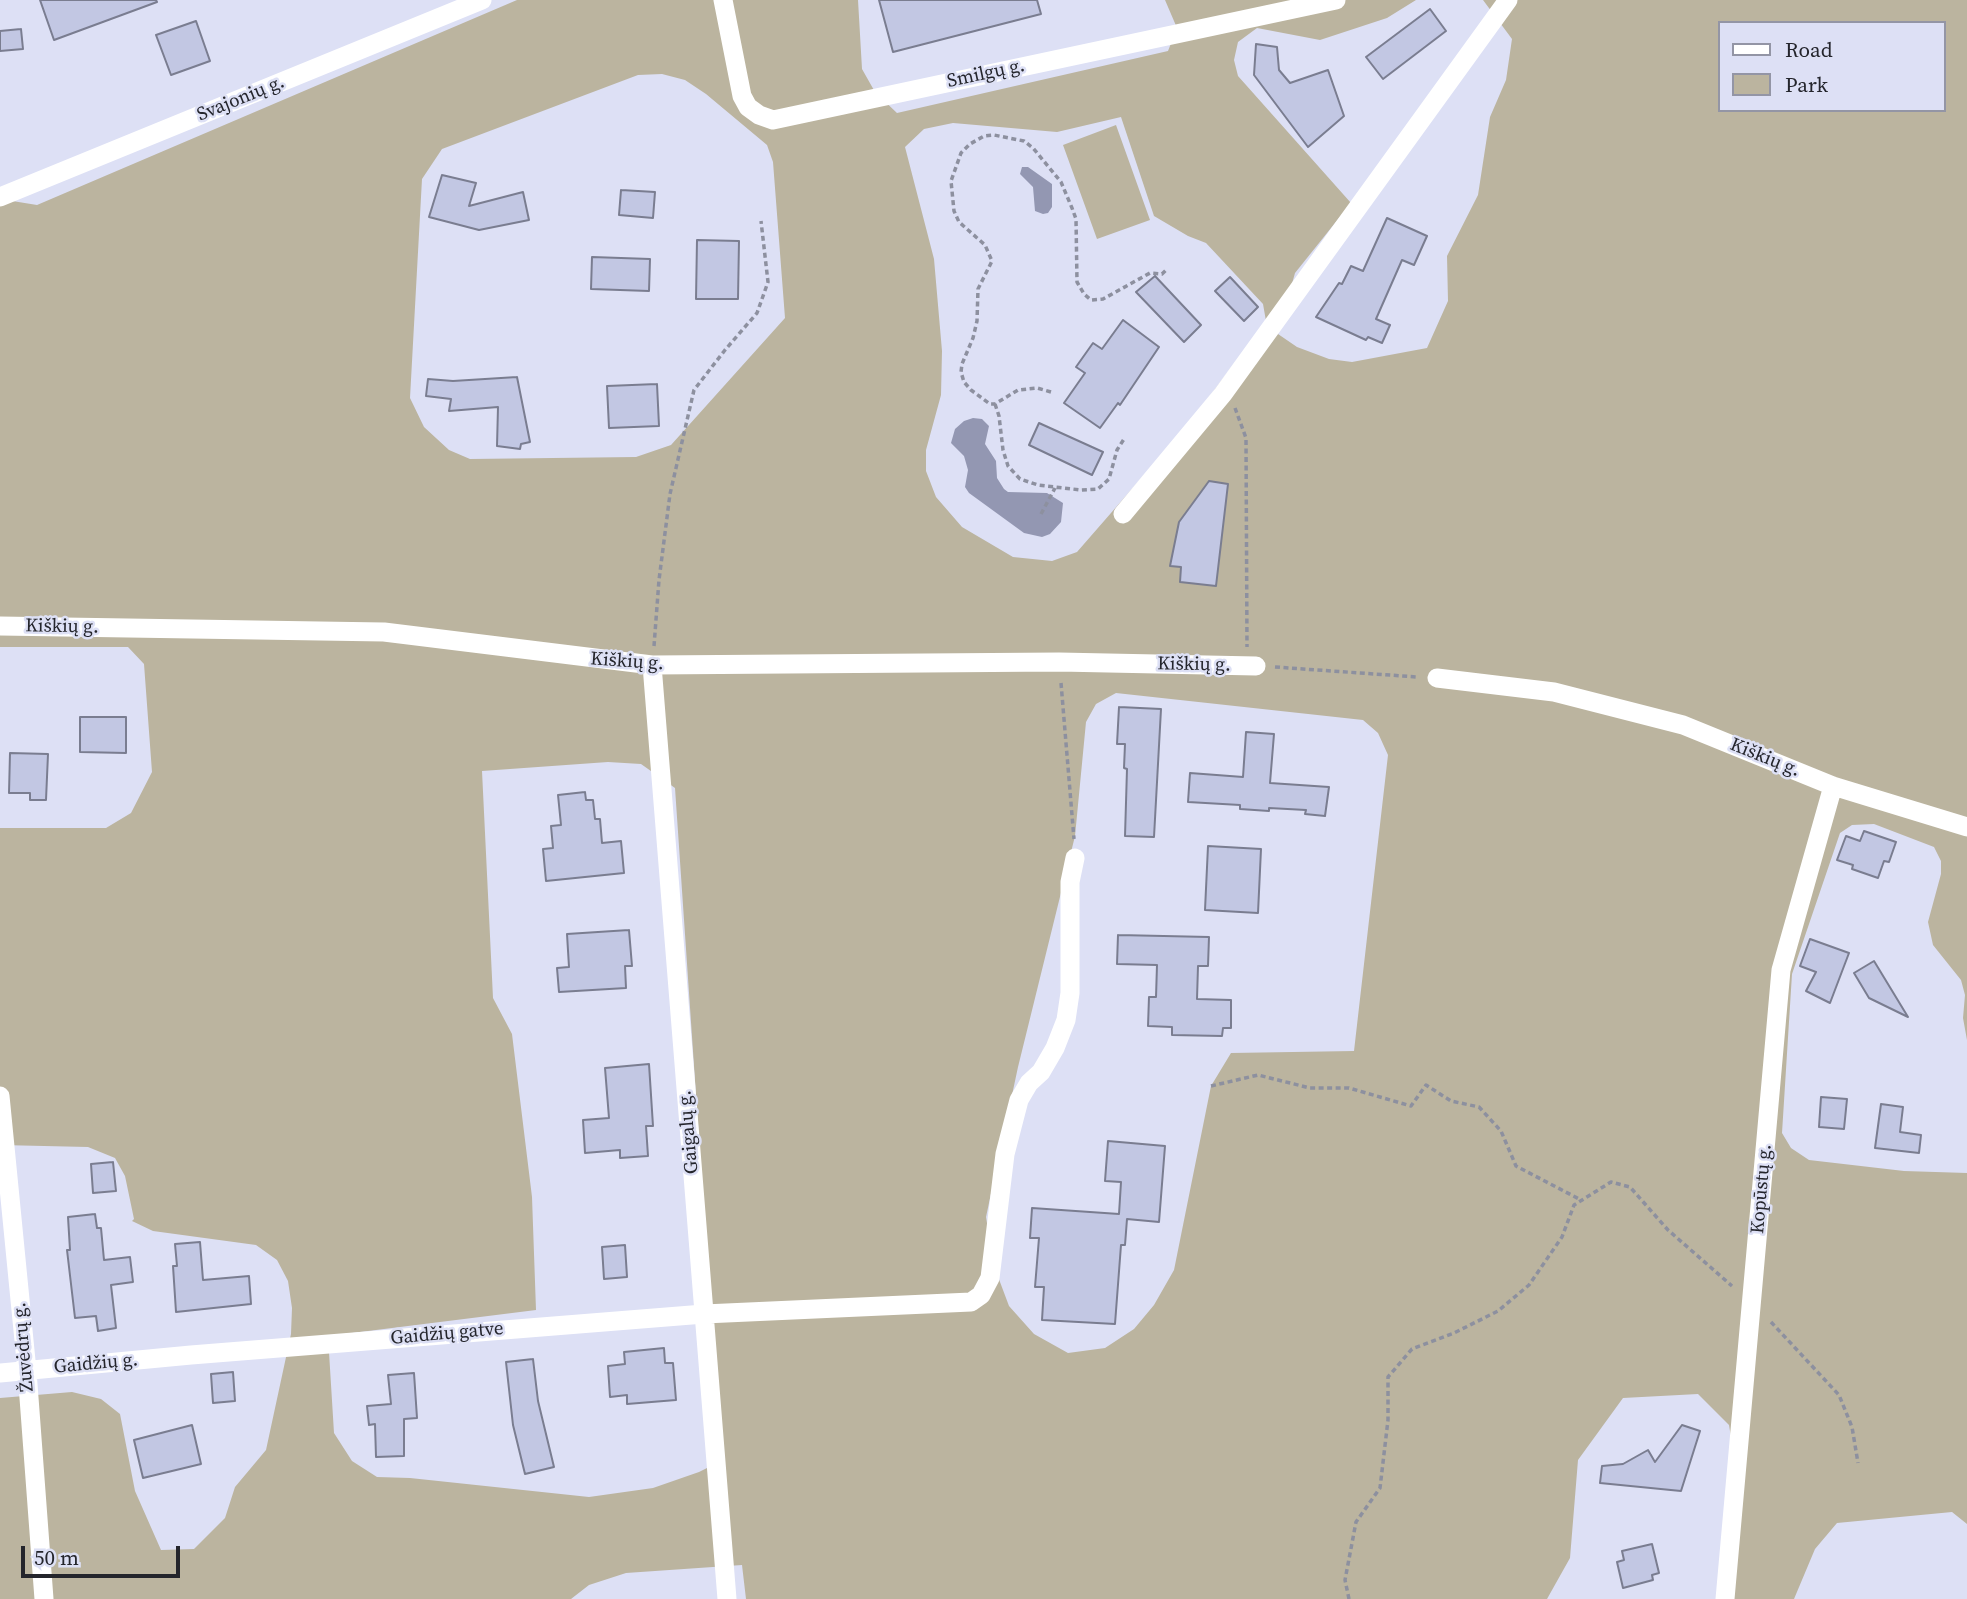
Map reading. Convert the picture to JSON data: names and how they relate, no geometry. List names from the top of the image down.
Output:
{
  "streets": {
    "street": [
      "Smilgų g.",
      "Svajonių g.",
      "Kiškių g.",
      "Gaigalų g.",
      "Kopūstų g.",
      "Gaidžių gatve",
      "Žuvėdrų g.",
      "Gaidžių g."
    ]
  },
  "crossings": [
    ["Kiškių g.", "Gaigalų g."],
    ["Kiškių g.", "Kopūstų g."],
    ["Gaigalų g.", "Gaidžių gatve"],
    ["Gaidžių gatve", "Gaidžių g."],
    ["Žuvėdrų g.", "Gaidžių g."]
  ],
  "legend": ["Road", "Park"],
  "scale_bar": "50 m"
}
